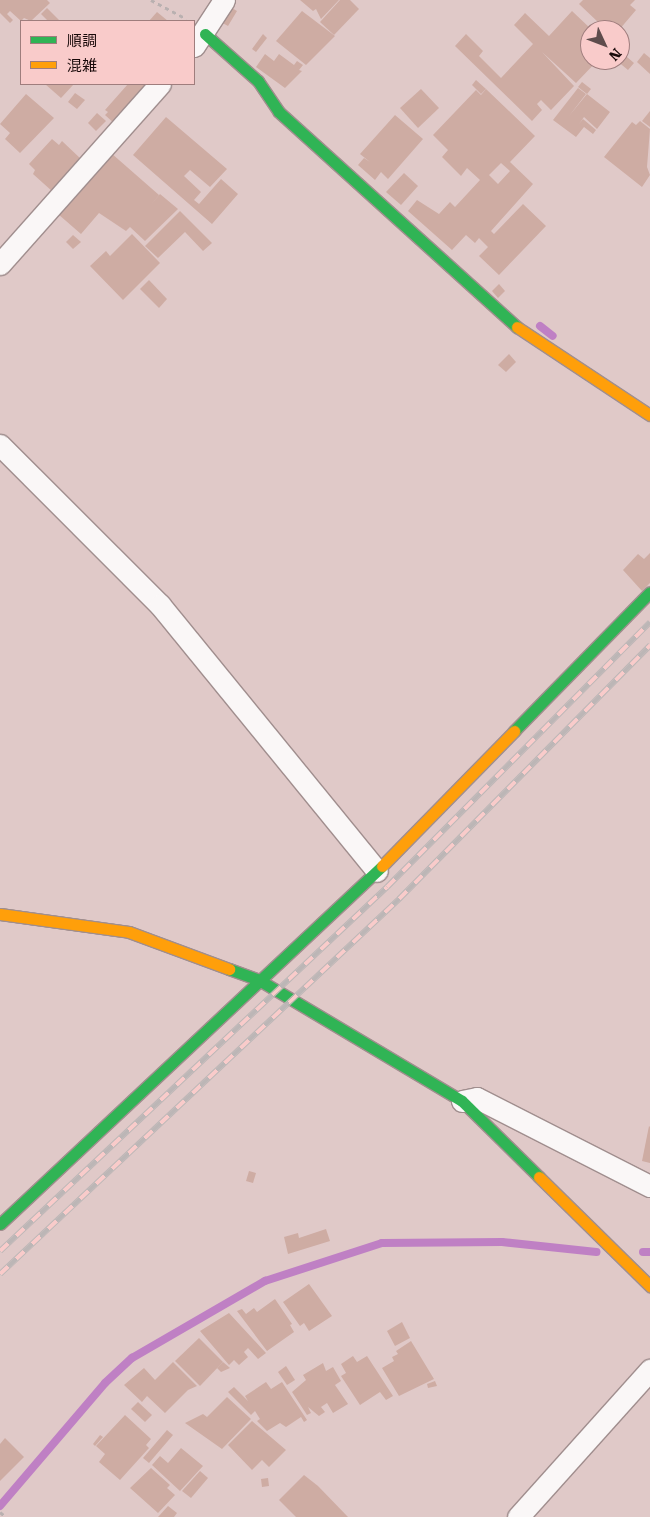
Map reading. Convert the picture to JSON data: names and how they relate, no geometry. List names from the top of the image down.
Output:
{
  "legend": ["順調", "混雑"],
  "north": "bottom right"
}
